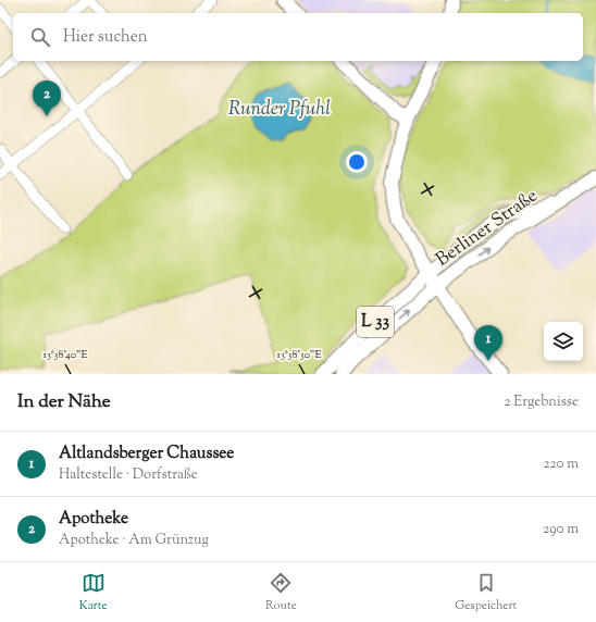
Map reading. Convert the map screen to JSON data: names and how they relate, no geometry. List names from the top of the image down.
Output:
{
  "streets": {
    "main road": ["Berliner Straße", "L 33"]
  },
  "crossings": [
    ["Berliner Straße", "L 33"]
  ],
  "water": ["Runder Pfuhl"],
  "page": {
    "search": "Hier suchen",
    "pins": ["2", "1"],
    "heading": ["In der Nähe", "2 Ergebnisse"],
    "list": [
      {
        "mark": "1",
        "name": "Altlandsberger Chaussee",
        "note": "Haltestelle · Dorfstraße",
        "value": "220 m"
      },
      {
        "mark": "2",
        "name": "Apotheke",
        "note": "Apotheke · Am Grünzug",
        "value": "290 m"
      }
    ],
    "nav": ["Karte", "Route", "Gespeichert"]
  },
  "coordinates": ["13°38'40\"E", "13°38'30\"E"]
}
